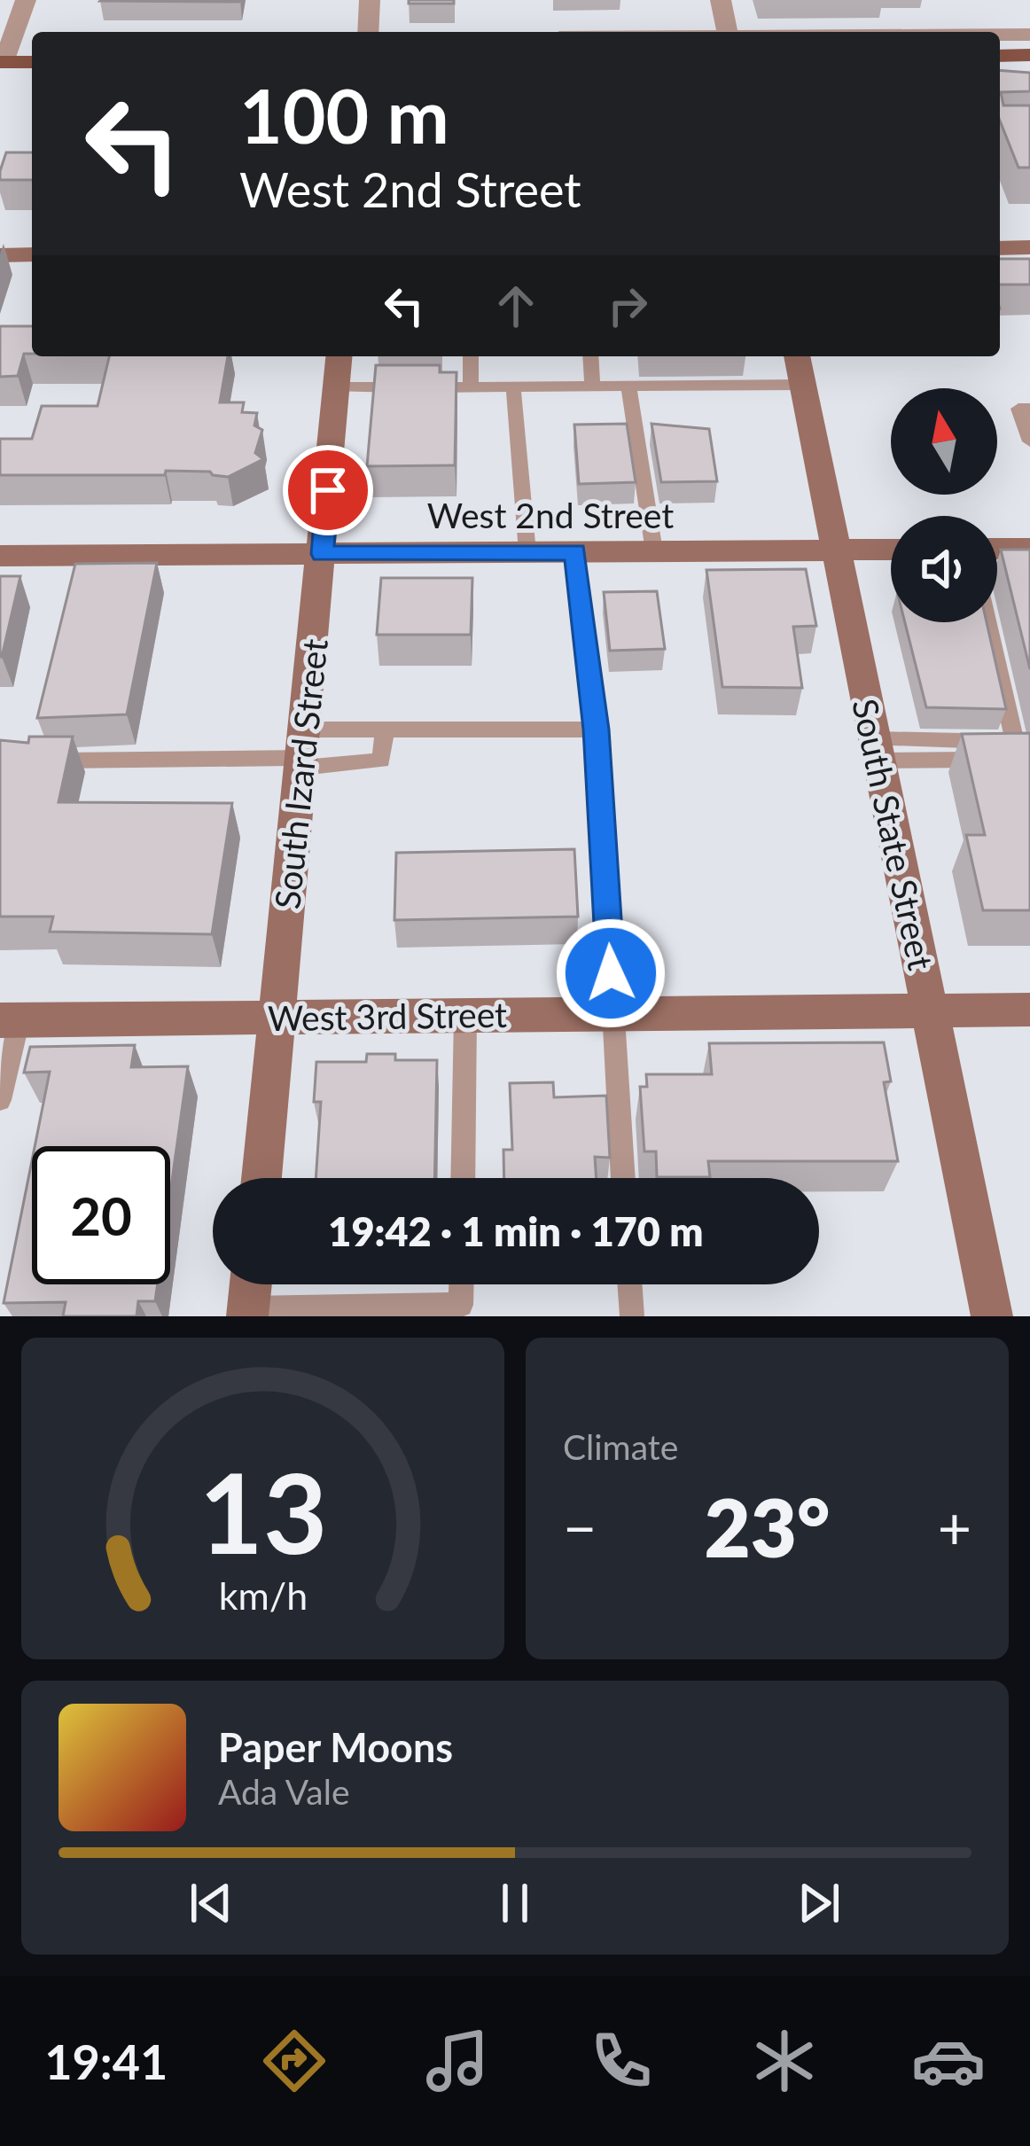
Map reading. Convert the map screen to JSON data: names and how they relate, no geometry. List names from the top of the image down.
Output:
{
  "streets": {
    "street": [
      "West 2nd Street",
      "South Izard Street",
      "South State Street",
      "West 3rd Street"
    ]
  },
  "crossings": [
    ["West 2nd Street", "South Izard Street"],
    ["West 2nd Street", "South State Street"],
    ["South Izard Street", "West 3rd Street"],
    ["South State Street", "West 3rd Street"]
  ],
  "north": "top",
  "page": {
    "turn": ["100 m", "West 2nd Street"],
    "limit": "20",
    "trip": "19:42 · 1 min · 170 m",
    "tile": "Climate",
    "heat": ["−", "23°", "+"],
    "song": ["Paper Moons", "Ada Vale"],
    "tabs": "19:41",
    "gauge": ["13", "km/h"]
  }
}
